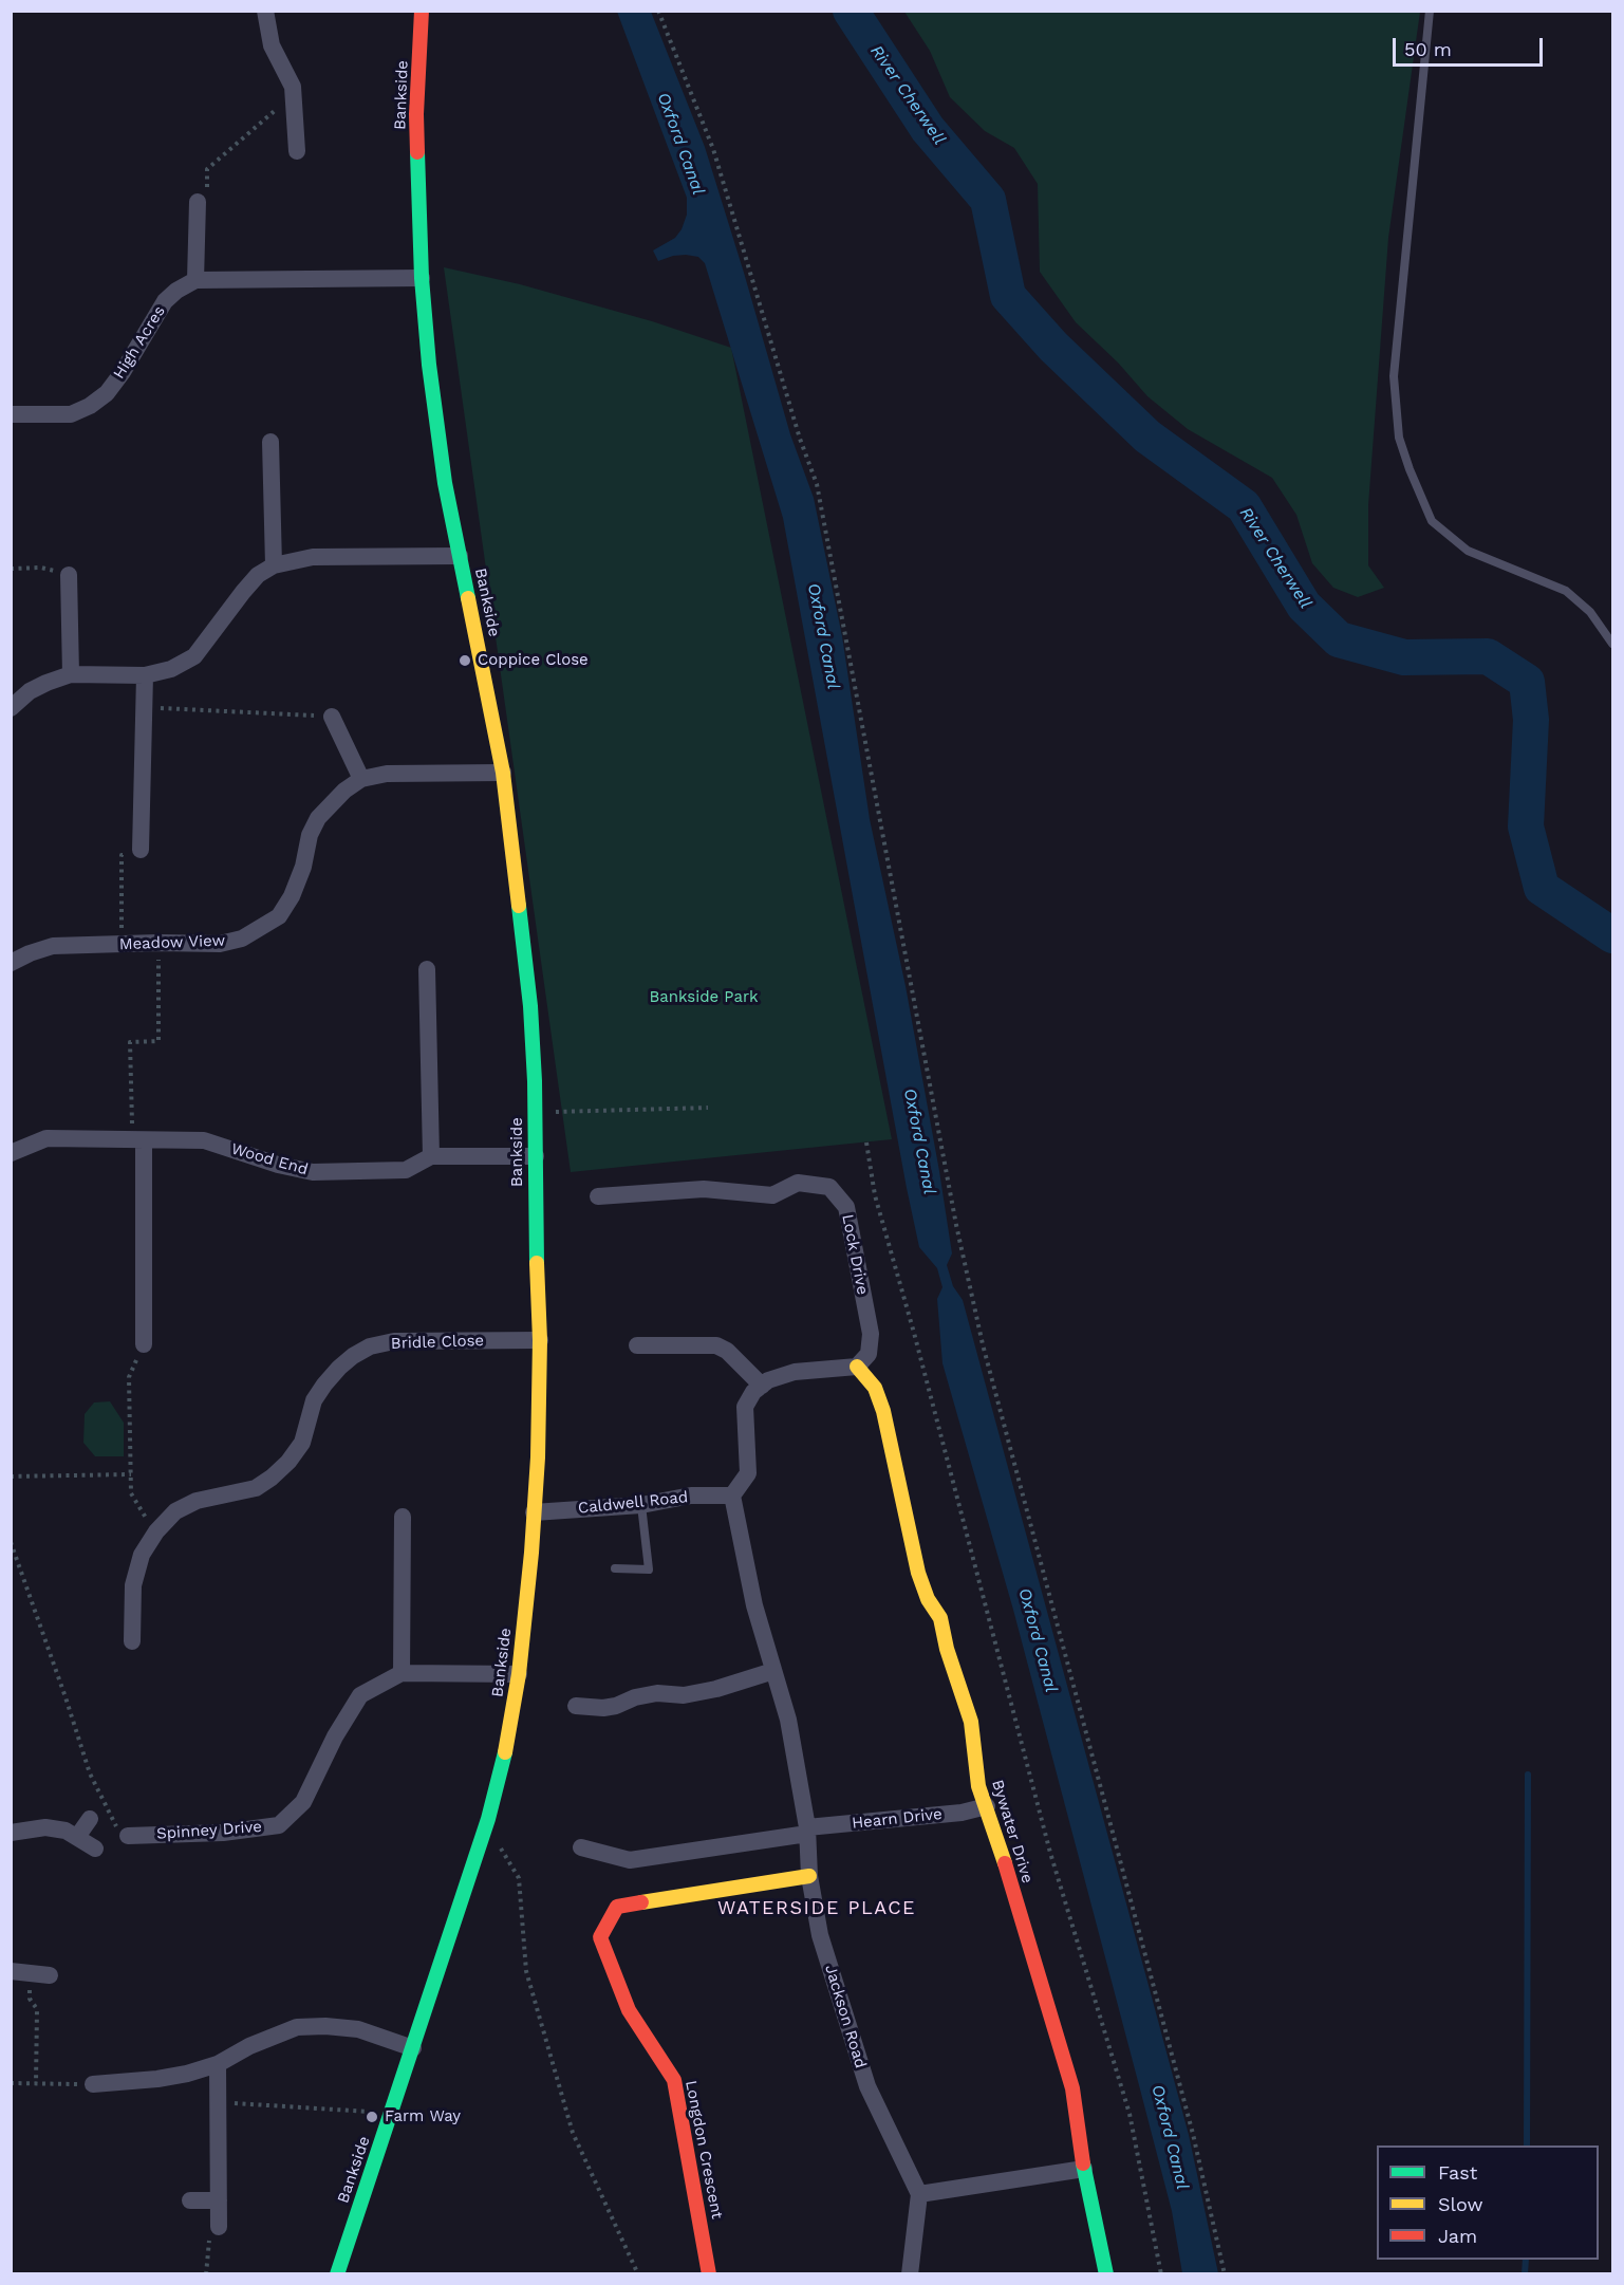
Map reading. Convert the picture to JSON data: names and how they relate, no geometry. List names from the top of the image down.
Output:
{
  "streets": {
    "street": [
      "Bankside",
      "High Acres",
      "Meadow View",
      "Wood End",
      "Lock Drive",
      "Bridle Close",
      "Caldwell Road",
      "Hearn Drive",
      "Spinney Drive",
      "Bywater Drive",
      "Jackson Road",
      "Longdon Crescent"
    ]
  },
  "crossings": [
    ["Bankside", "Meadow View"],
    ["Bankside", "Wood End"],
    ["Bankside", "Bridle Close"],
    ["Bankside", "Caldwell Road"],
    ["Bankside", "Spinney Drive"],
    ["Lock Drive", "Bywater Drive"],
    ["Hearn Drive", "Bywater Drive"],
    ["Hearn Drive", "Jackson Road"],
    ["Jackson Road", "Longdon Crescent"]
  ],
  "districts": ["WATERSIDE PLACE"],
  "water": ["River Cherwell", "Oxford Canal"],
  "parks": ["Bankside Park"],
  "places": ["Coppice Close", "Farm Way"],
  "legend": ["Fast", "Slow", "Jam"],
  "scale_bar": "50 m"
}
